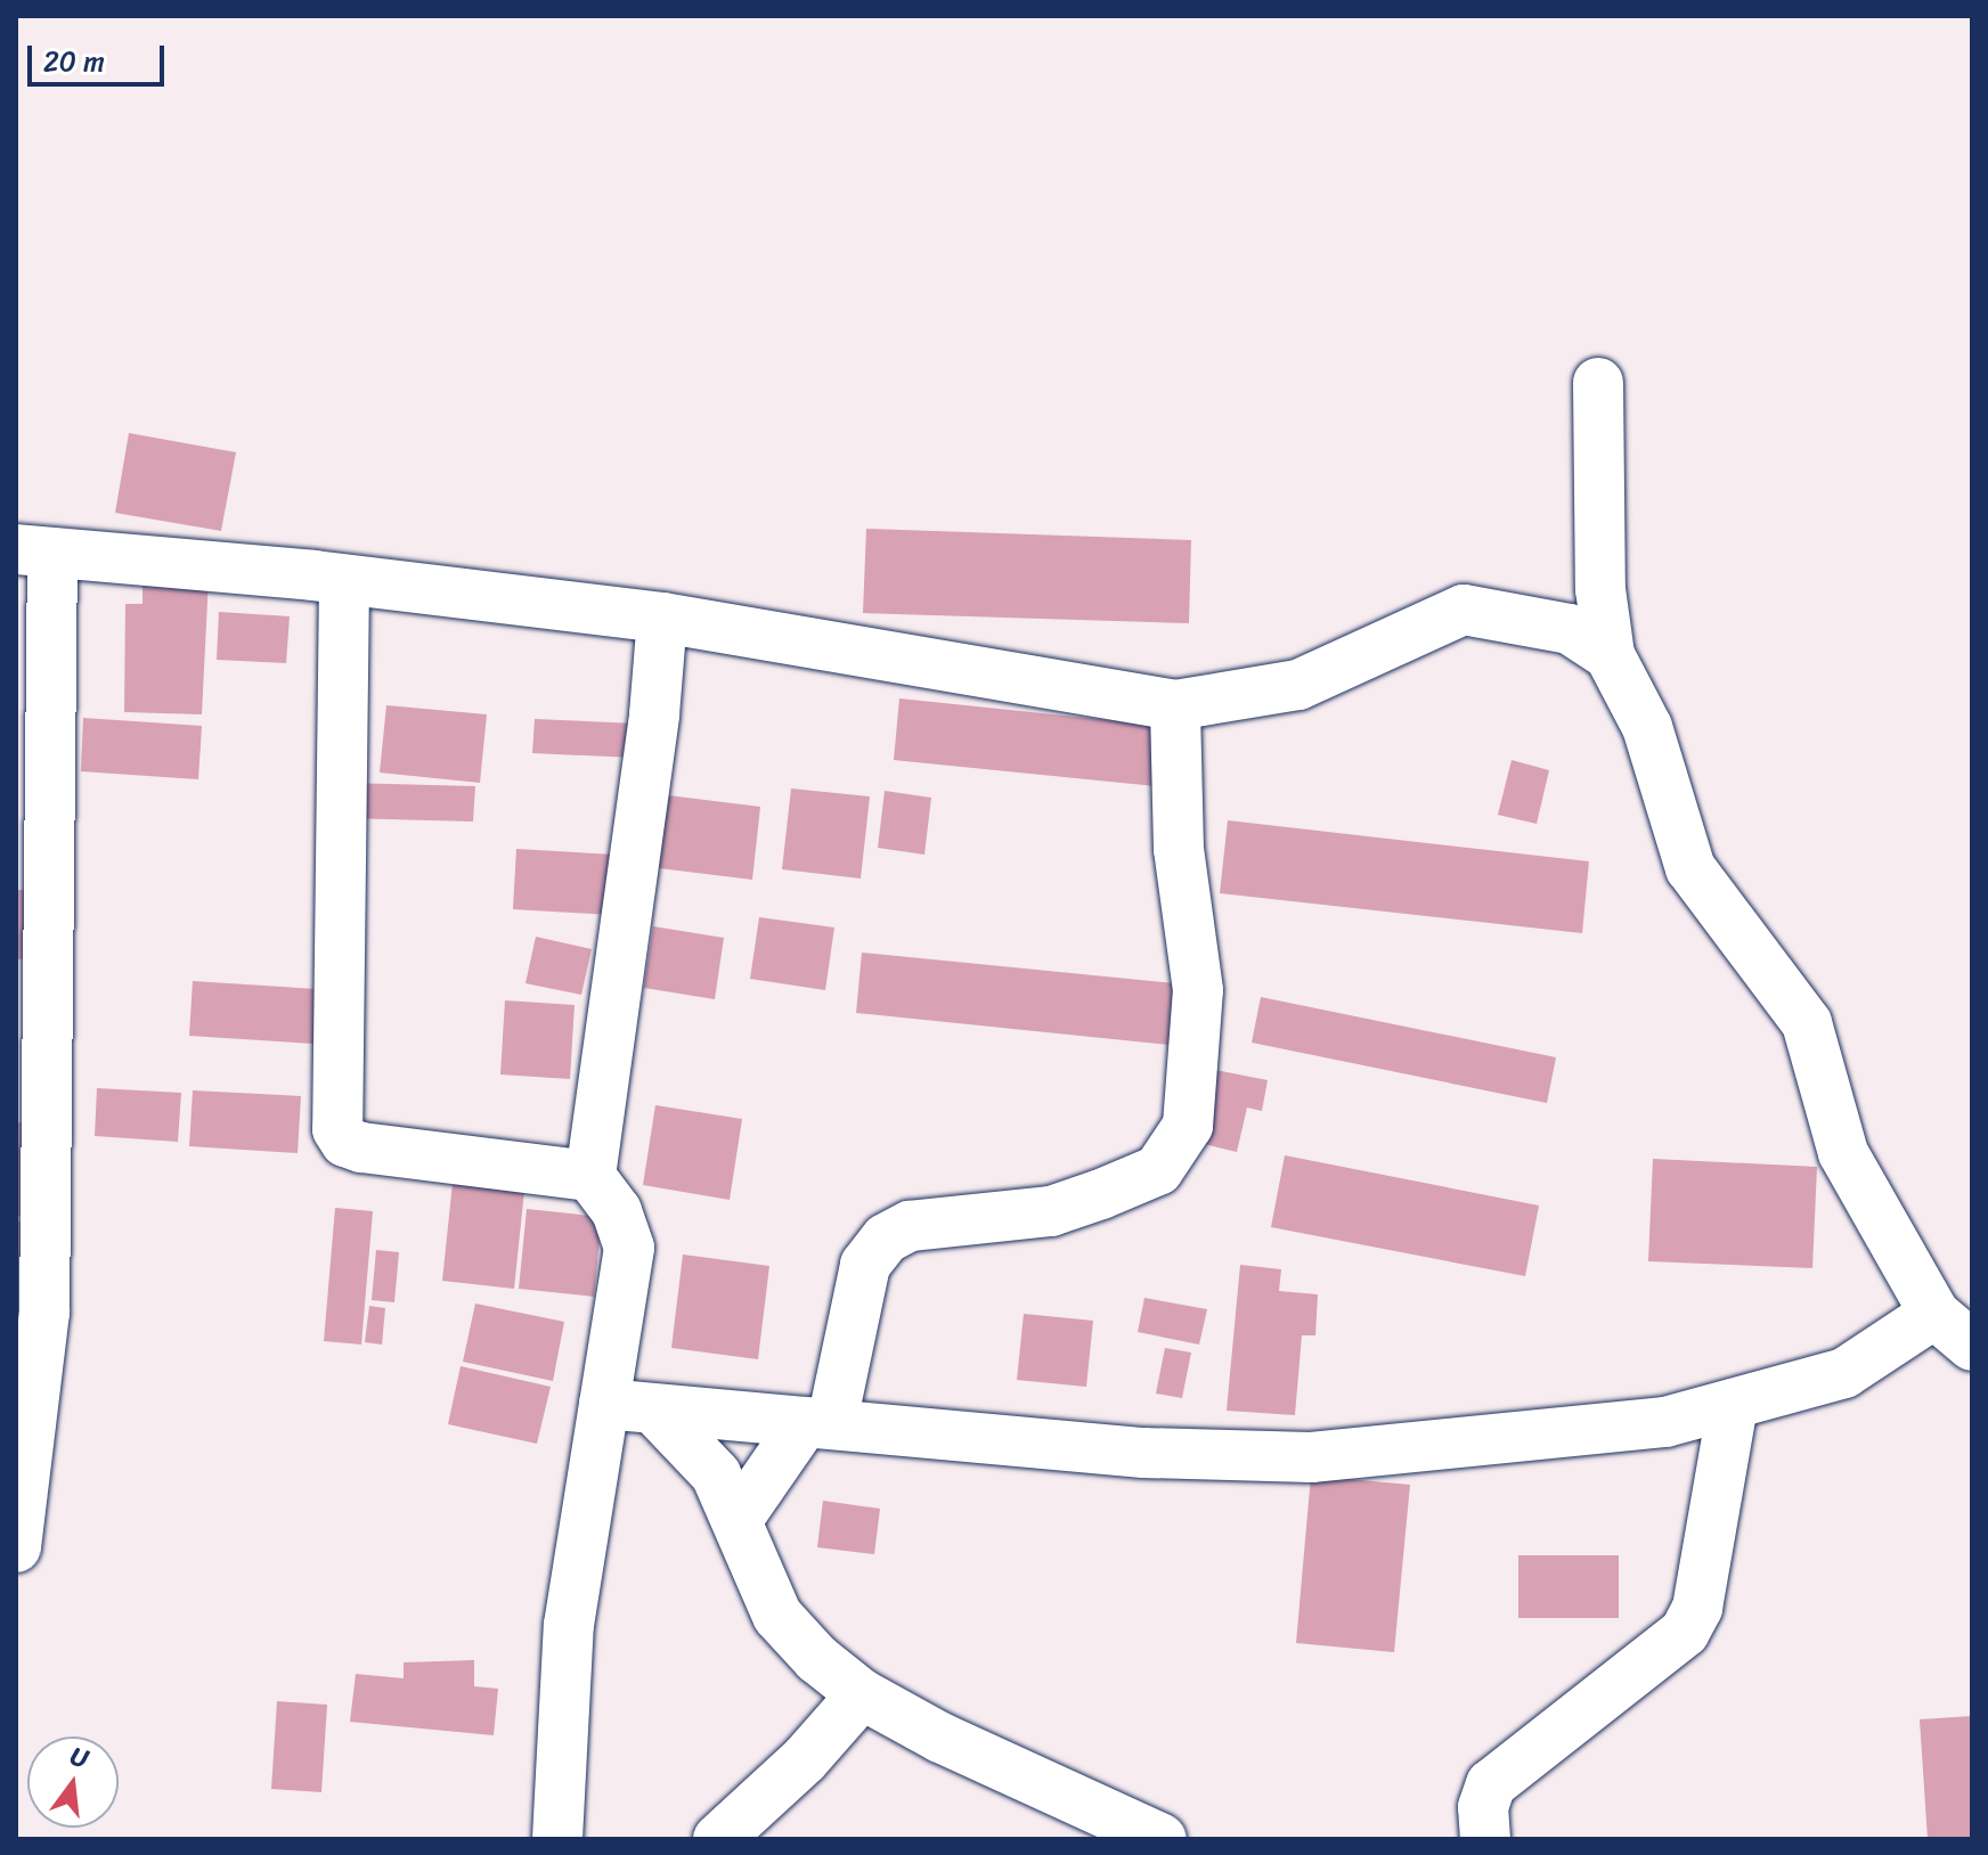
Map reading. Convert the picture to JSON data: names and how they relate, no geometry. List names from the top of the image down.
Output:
{
  "scale_bar": "20 m",
  "north": "top"
}
